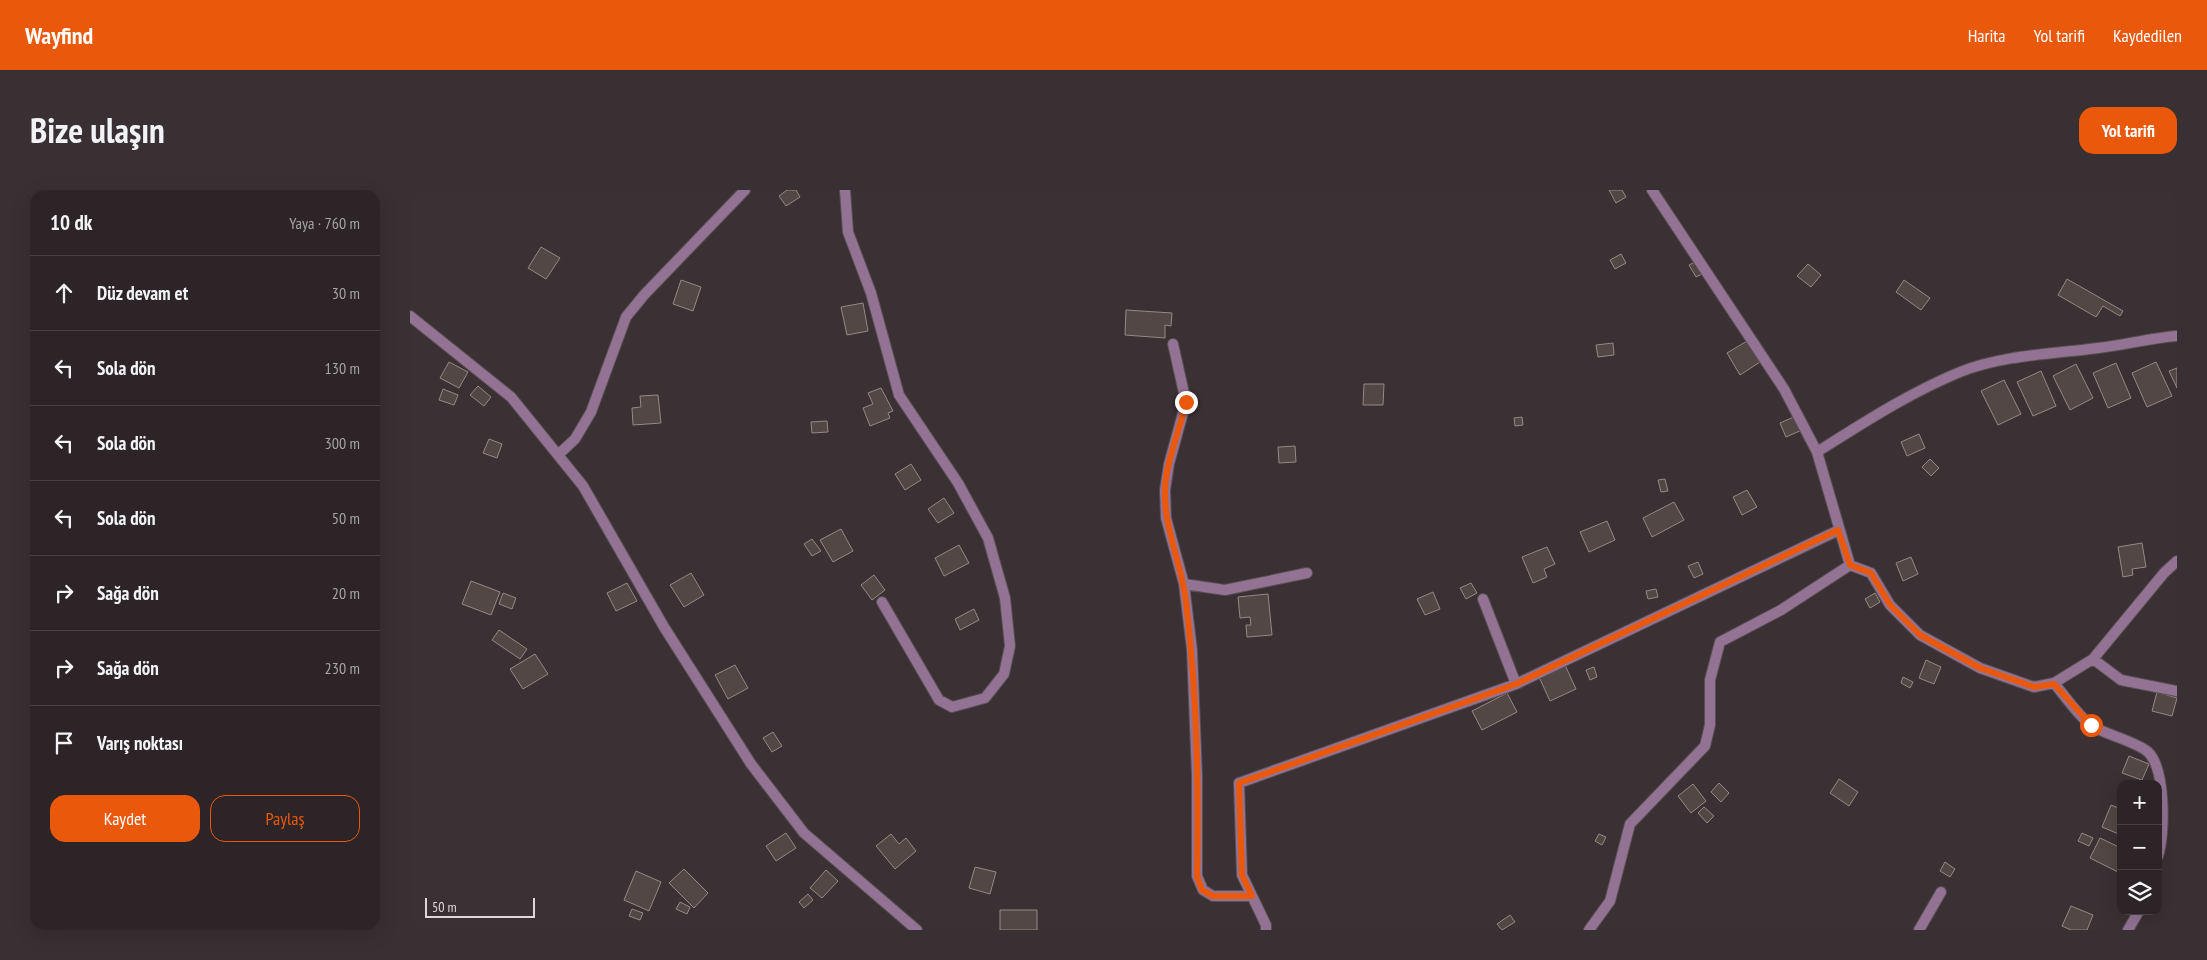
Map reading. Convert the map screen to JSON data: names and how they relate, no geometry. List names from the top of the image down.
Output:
{
  "scale_bar": "50 m",
  "page": {
    "header": "Wayfind",
    "nav": ["Harita", "Yol tarifi", "Kaydedilen"],
    "title": "Bize ulaşın",
    "buttons": [
      "Yol tarifi",
      ["Kaydet", "Paylaş"]
    ],
    "heading": ["10 dk", "Yaya · 760 m"],
    "list": [
      ["Düz devam et", "30 m"],
      ["Sola dön", "130 m"],
      ["Sola dön", "300 m"],
      ["Sola dön", "50 m"],
      ["Sağa dön", "20 m"],
      ["Sağa dön", "230 m"],
      "Varış noktası"
    ],
    "map_buttons": ["+", "−"],
    "scale": "50 m"
  }
}
